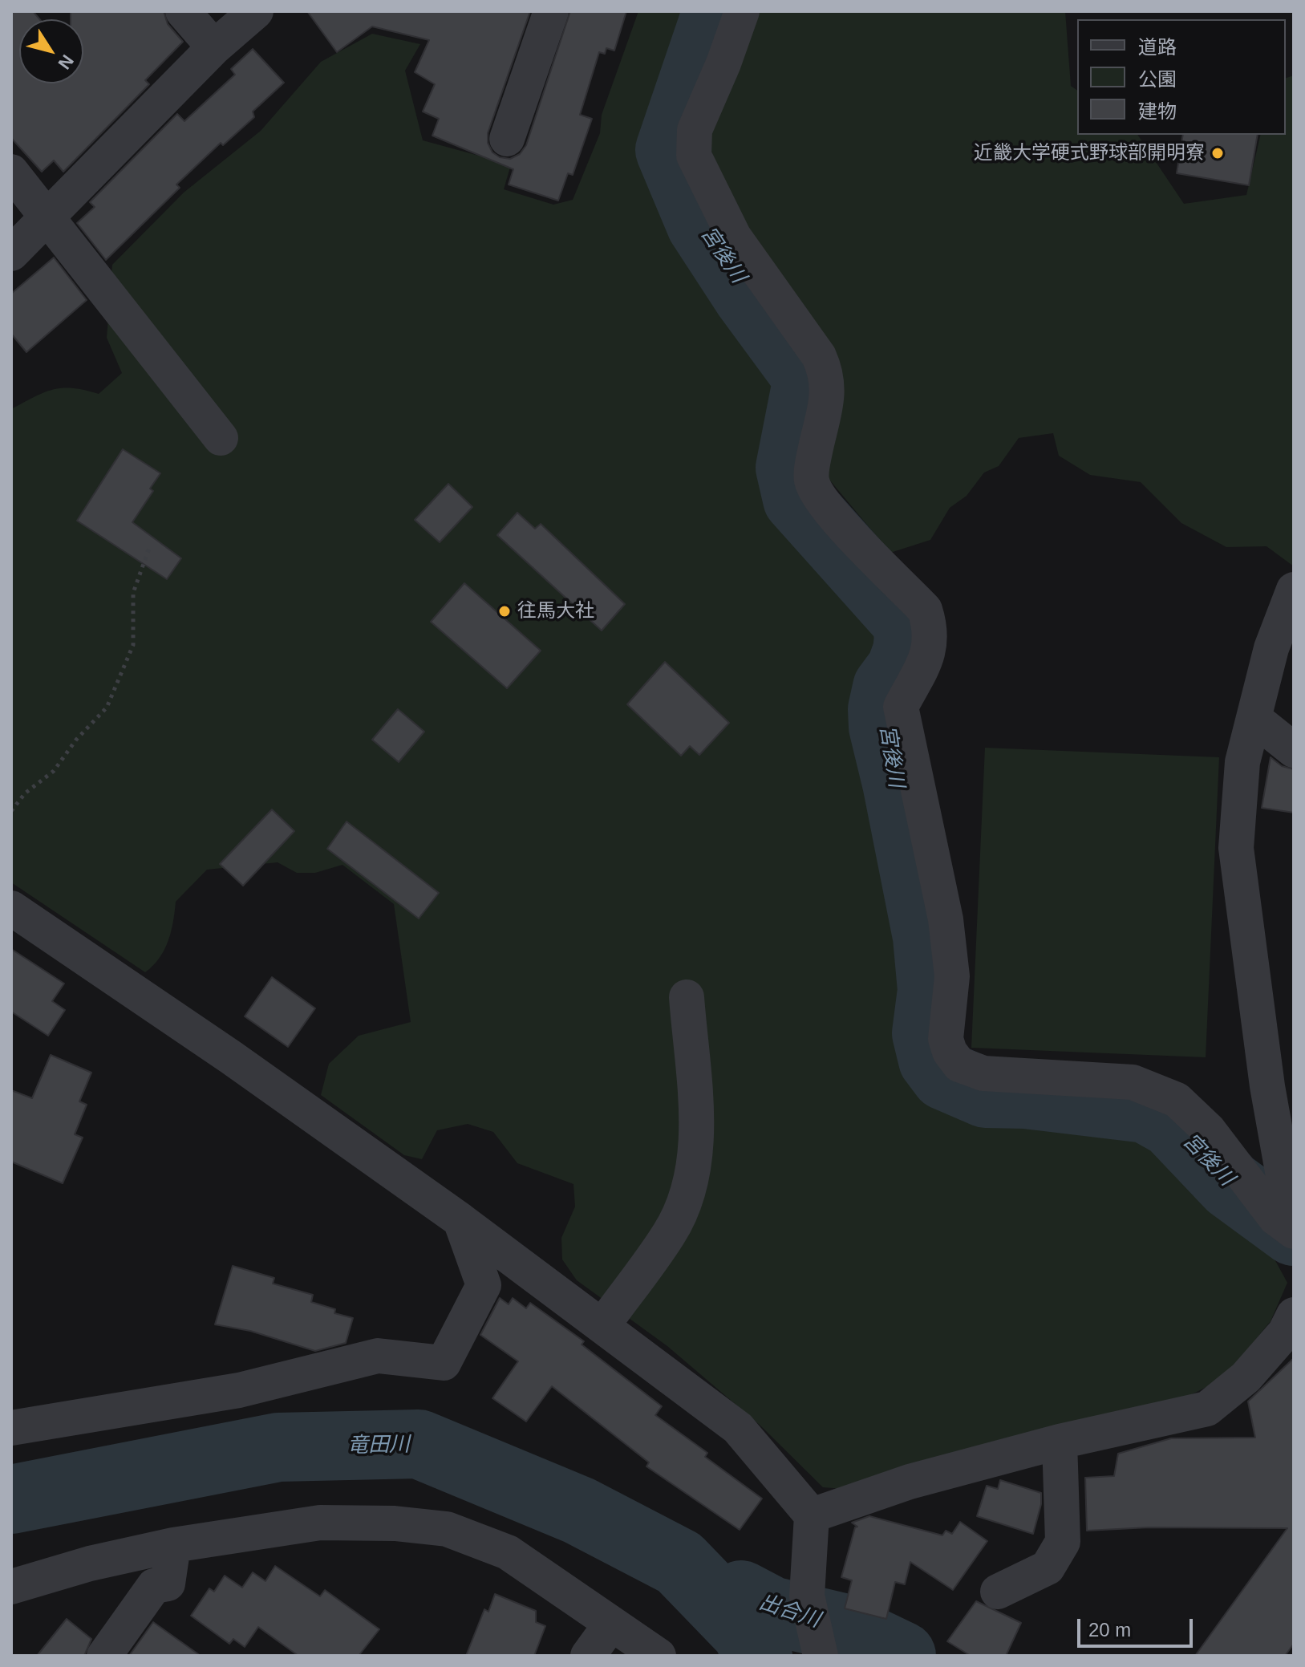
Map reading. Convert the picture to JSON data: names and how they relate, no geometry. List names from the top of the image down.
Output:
{
  "water": ["宮後川", "竜田川", "出合川"],
  "places": ["近畿大学硬式野球部開明寮", "往馬大社"],
  "legend": ["道路", "公園", "建物"],
  "scale_bar": "20 m",
  "north": "bottom right"
}
